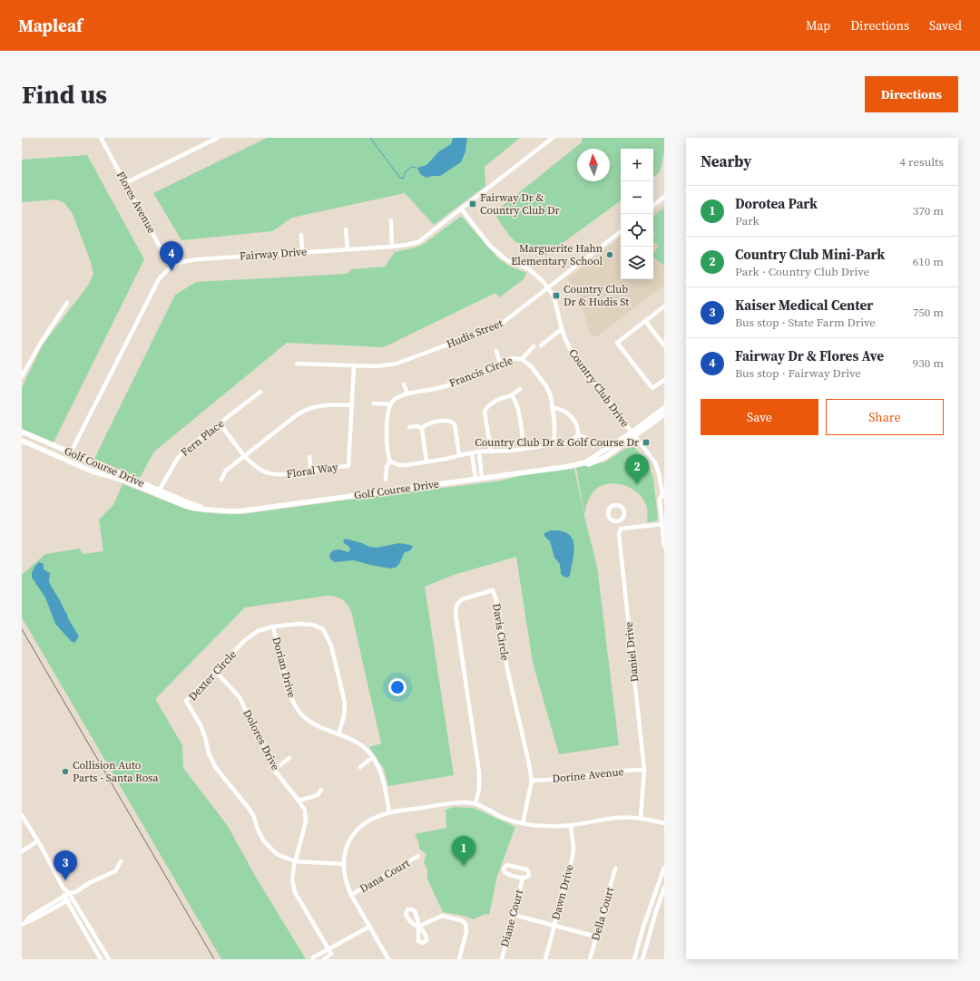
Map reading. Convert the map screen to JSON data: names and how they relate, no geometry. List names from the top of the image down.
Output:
{
  "streets": {
    "street": [
      "Flores Avenue",
      "Fairway Drive",
      "Hudis Street",
      "Francis Circle",
      "Country Club Drive",
      "Fern Place",
      "Golf Course Drive",
      "Floral Way",
      "Davis Circle",
      "Daniel Drive",
      "Dorian Drive",
      "Dexter Circle",
      "Dolores Drive",
      "Dorine Avenue",
      "Dana Court",
      "Dawn Drive",
      "Della Court",
      "Diane Court"
    ]
  },
  "crossings": [
    ["Flores Avenue", "Fairway Drive"],
    ["Fairway Drive", "Country Club Drive"],
    ["Fairway Drive", "Golf Course Drive"],
    ["Hudis Street", "Country Club Drive"],
    ["Hudis Street", "Floral Way"],
    ["Country Club Drive", "Golf Course Drive"],
    ["Fern Place", "Golf Course Drive"],
    ["Fern Place", "Floral Way"],
    ["Davis Circle", "Dorine Avenue"],
    ["Daniel Drive", "Dorine Avenue"],
    ["Dorian Drive", "Dexter Circle"],
    ["Dexter Circle", "Dolores Drive"]
  ],
  "places": {
    "transit": ["Fairway Dr & Country Club Dr", "Country Club Dr & Hudis St", "Country Club Dr & Golf Course Dr"],
    "other": ["Marguerite Hahn Elementary School", "Collision Auto Parts - Santa Rosa"]
  },
  "north": "top",
  "page": {
    "header": "Mapleaf",
    "nav": ["Map", "Directions", "Saved"],
    "buttons": [
      "Directions",
      ["Save", "Share"]
    ],
    "title": "Find us",
    "heading": ["Nearby", "4 results"],
    "map_buttons": ["+", "−"],
    "list": [
      {
        "mark": "1",
        "name": "Dorotea Park",
        "note": "Park",
        "value": "370 m"
      },
      {
        "mark": "2",
        "name": "Country Club Mini-Park",
        "note": "Park · Country Club Drive",
        "value": "610 m"
      },
      {
        "mark": "3",
        "name": "Kaiser Medical Center",
        "note": "Bus stop · State Farm Drive",
        "value": "750 m"
      },
      {
        "mark": "4",
        "name": "Fairway Dr & Flores Ave",
        "note": "Bus stop · Fairway Drive",
        "value": "930 m"
      }
    ],
    "pins": [
      "4",
      "2",
      "1",
      "3"
    ]
  }
}
